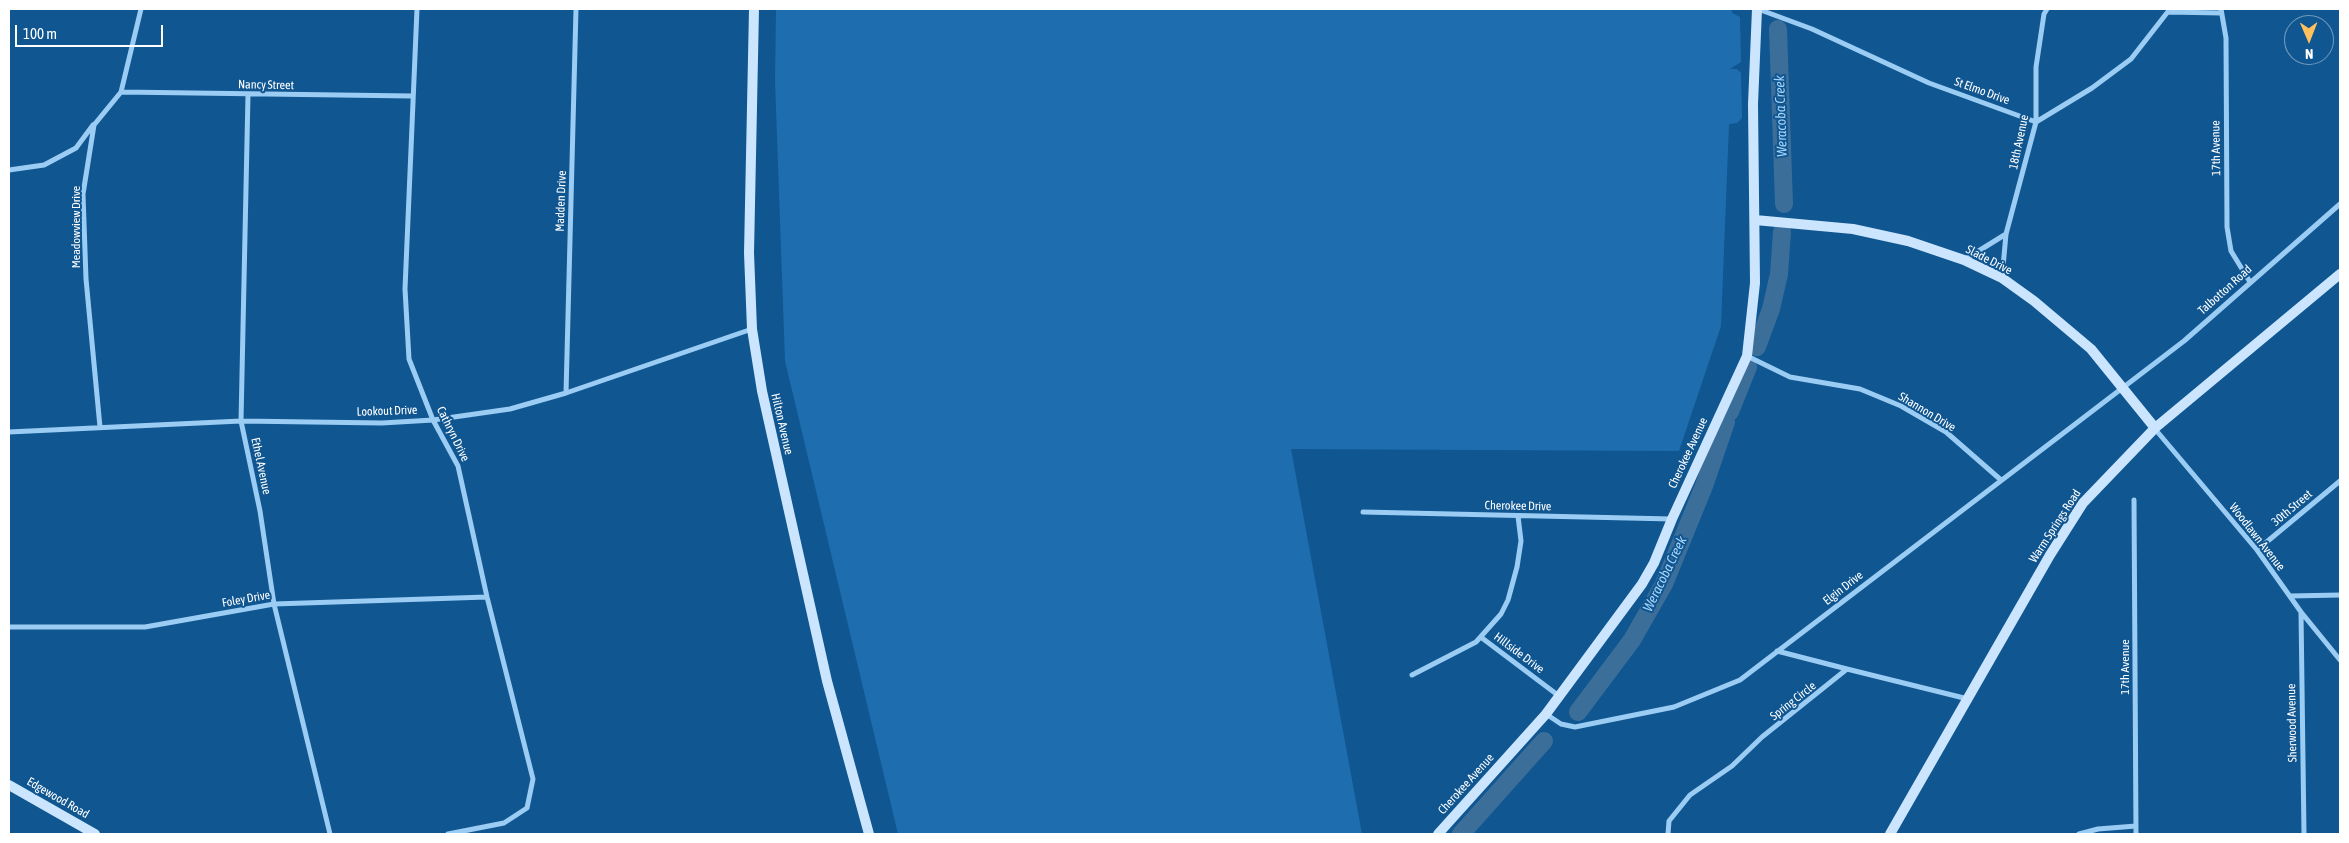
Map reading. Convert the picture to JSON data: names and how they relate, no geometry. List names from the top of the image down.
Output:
{
  "streets": {
    "street": [
      "Nancy Street",
      "St Elmo Drive",
      "18th Avenue",
      "17th Avenue",
      "Madden Drive",
      "Meadowview Drive",
      "Slade Drive",
      "Talbotton Road",
      "Lookout Drive",
      "Shannon Drive",
      "Hilton Avenue",
      "Cathryn Drive",
      "Cherokee Avenue",
      "Ethel Avenue",
      "Cherokee Drive",
      "30th Street",
      "Warm Springs Road",
      "Woodlawn Avenue",
      "Elgin Drive",
      "Foley Drive",
      "Hillside Drive",
      "Spring Circle",
      "Sherwood Avenue",
      "Edgewood Road"
    ]
  },
  "crossings": [
    ["Nancy Street", "Meadowview Drive"],
    ["Nancy Street", "Cathryn Drive"],
    ["Nancy Street", "Ethel Avenue"],
    ["St Elmo Drive", "18th Avenue"],
    ["St Elmo Drive", "Cherokee Avenue"],
    ["18th Avenue", "Slade Drive"],
    ["17th Avenue", "Talbotton Road"],
    ["Madden Drive", "Lookout Drive"],
    ["Meadowview Drive", "Lookout Drive"],
    ["Slade Drive", "Talbotton Road"],
    ["Slade Drive", "Cherokee Avenue"],
    ["Slade Drive", "Warm Springs Road"],
    ["Slade Drive", "Woodlawn Avenue"],
    ["Slade Drive", "Elgin Drive"],
    ["Talbotton Road", "Elgin Drive"],
    ["Lookout Drive", "Hilton Avenue"],
    ["Lookout Drive", "Cathryn Drive"],
    ["Lookout Drive", "Ethel Avenue"],
    ["Shannon Drive", "Cherokee Avenue"],
    ["Shannon Drive", "Elgin Drive"],
    ["Cathryn Drive", "Foley Drive"],
    ["Cherokee Avenue", "Cherokee Drive"],
    ["Cherokee Avenue", "Elgin Drive"],
    ["Cherokee Avenue", "Hillside Drive"],
    ["Ethel Avenue", "Foley Drive"],
    ["30th Street", "Woodlawn Avenue"],
    ["Warm Springs Road", "Woodlawn Avenue"],
    ["Woodlawn Avenue", "Sherwood Avenue"]
  ],
  "water": ["Weracoba Creek"],
  "scale_bar": "100 m",
  "north": "bottom"
}
